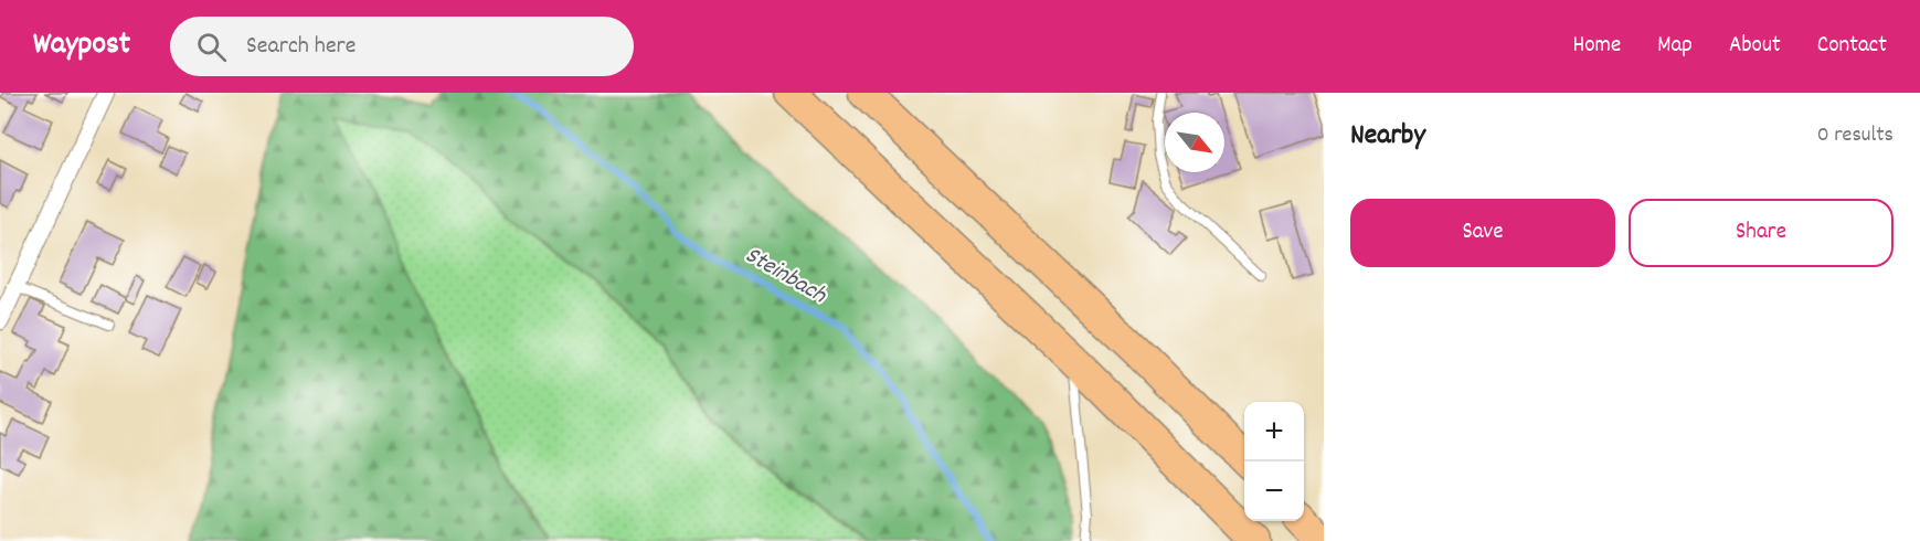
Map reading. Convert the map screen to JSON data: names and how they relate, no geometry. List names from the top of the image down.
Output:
{
  "water": ["Steinbach"],
  "north": "bottom right",
  "page": {
    "header": "Waypost",
    "search": "Search here",
    "nav": [
      "Home",
      "Map",
      "About",
      "Contact"
    ],
    "heading": ["Nearby", "0 results"],
    "buttons": ["Save", "Share"],
    "map_buttons": ["+", "−"]
  }
}
